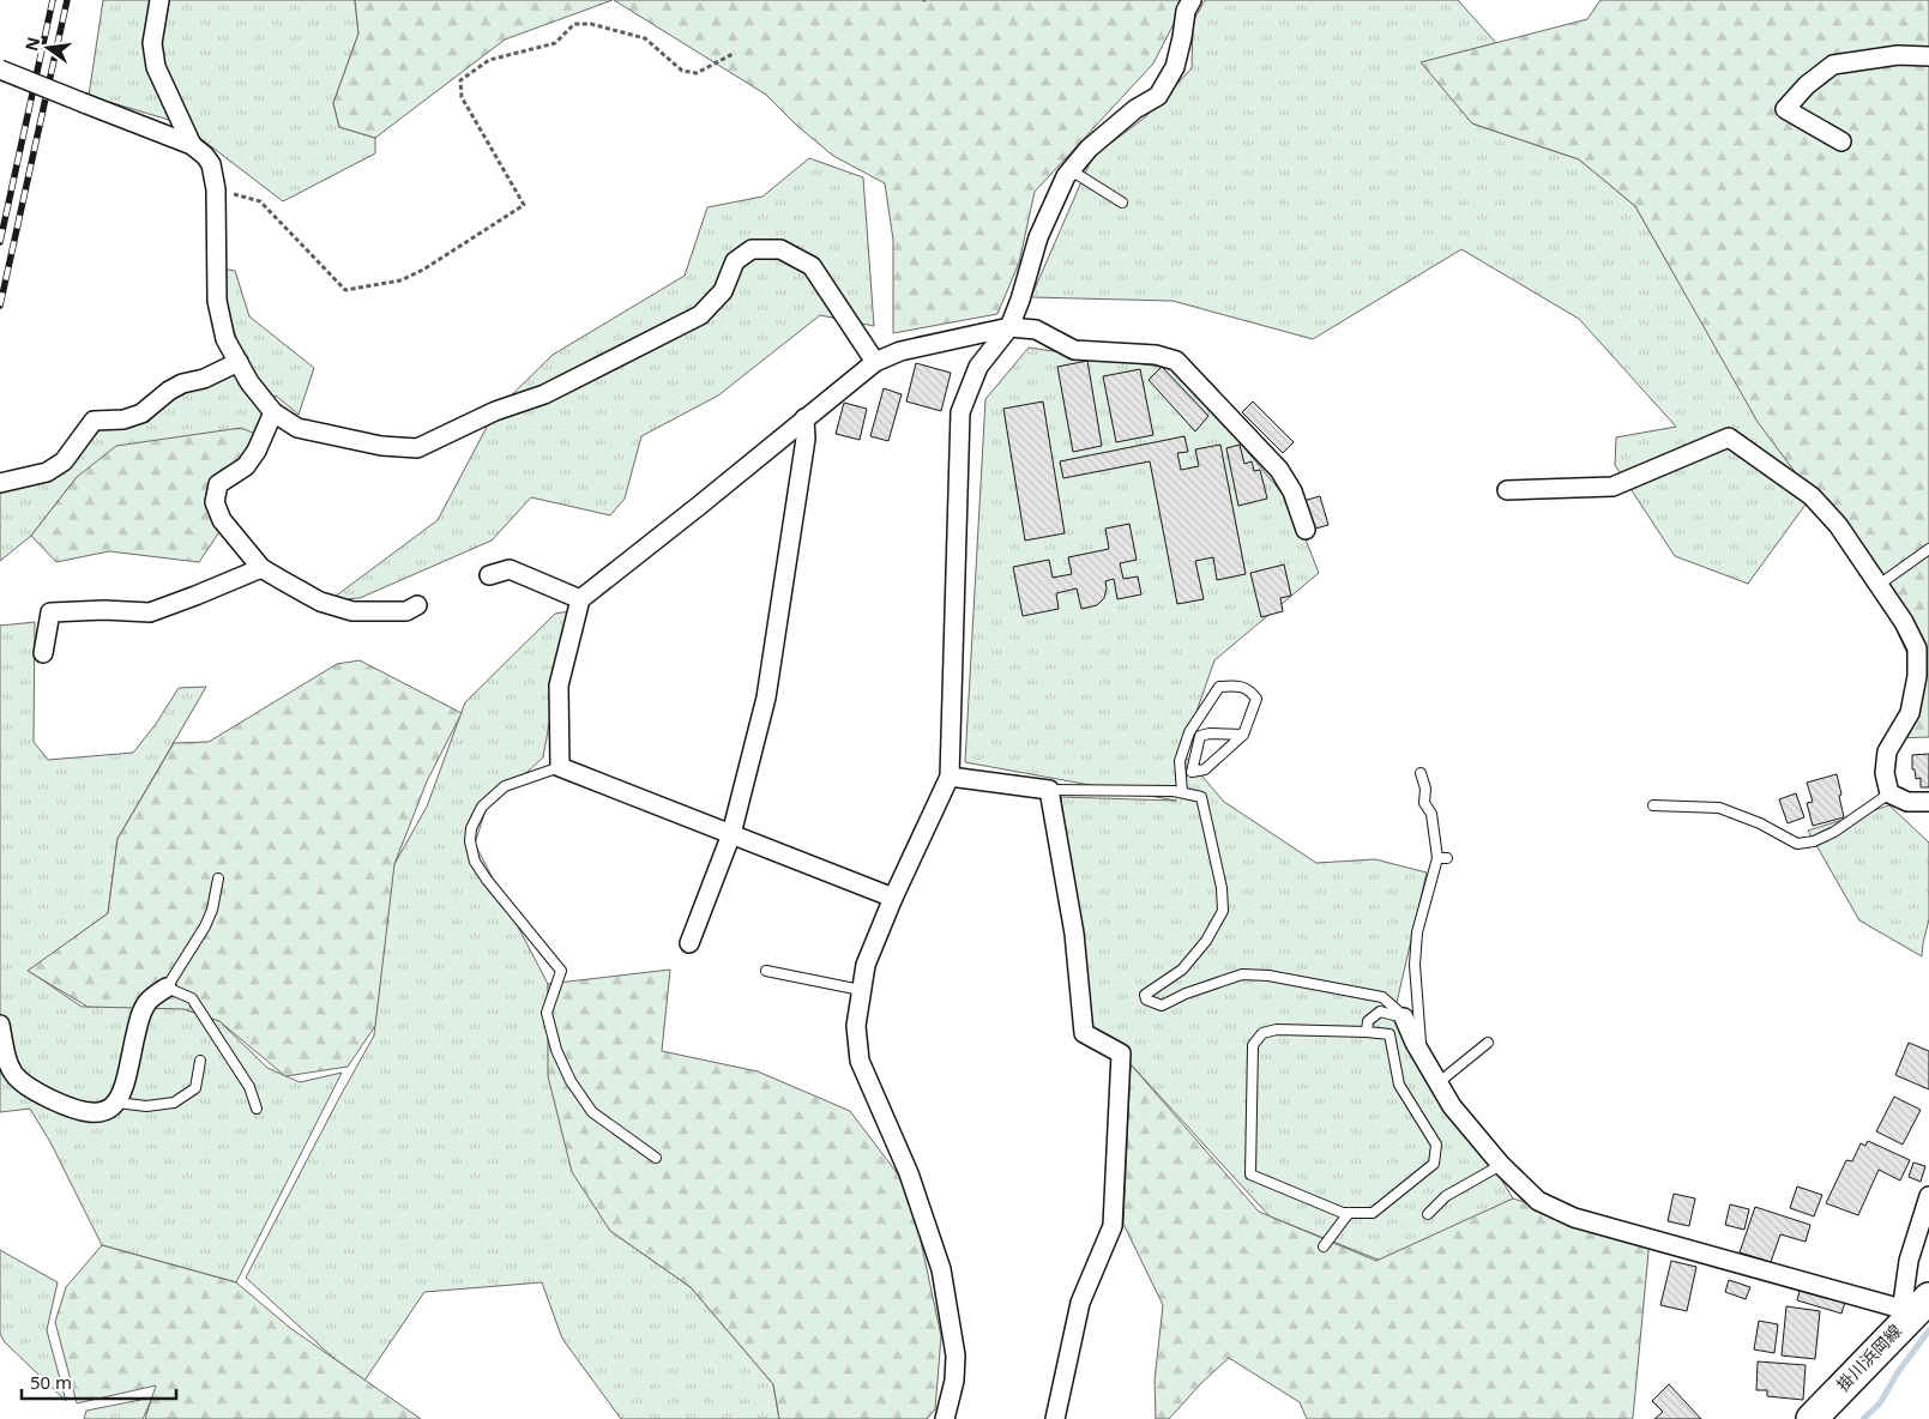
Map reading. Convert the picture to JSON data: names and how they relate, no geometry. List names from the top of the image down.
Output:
{
  "streets": {
    "main road": ["掛川浜岡線"]
  },
  "scale_bar": "50 m",
  "north": "left"
}
